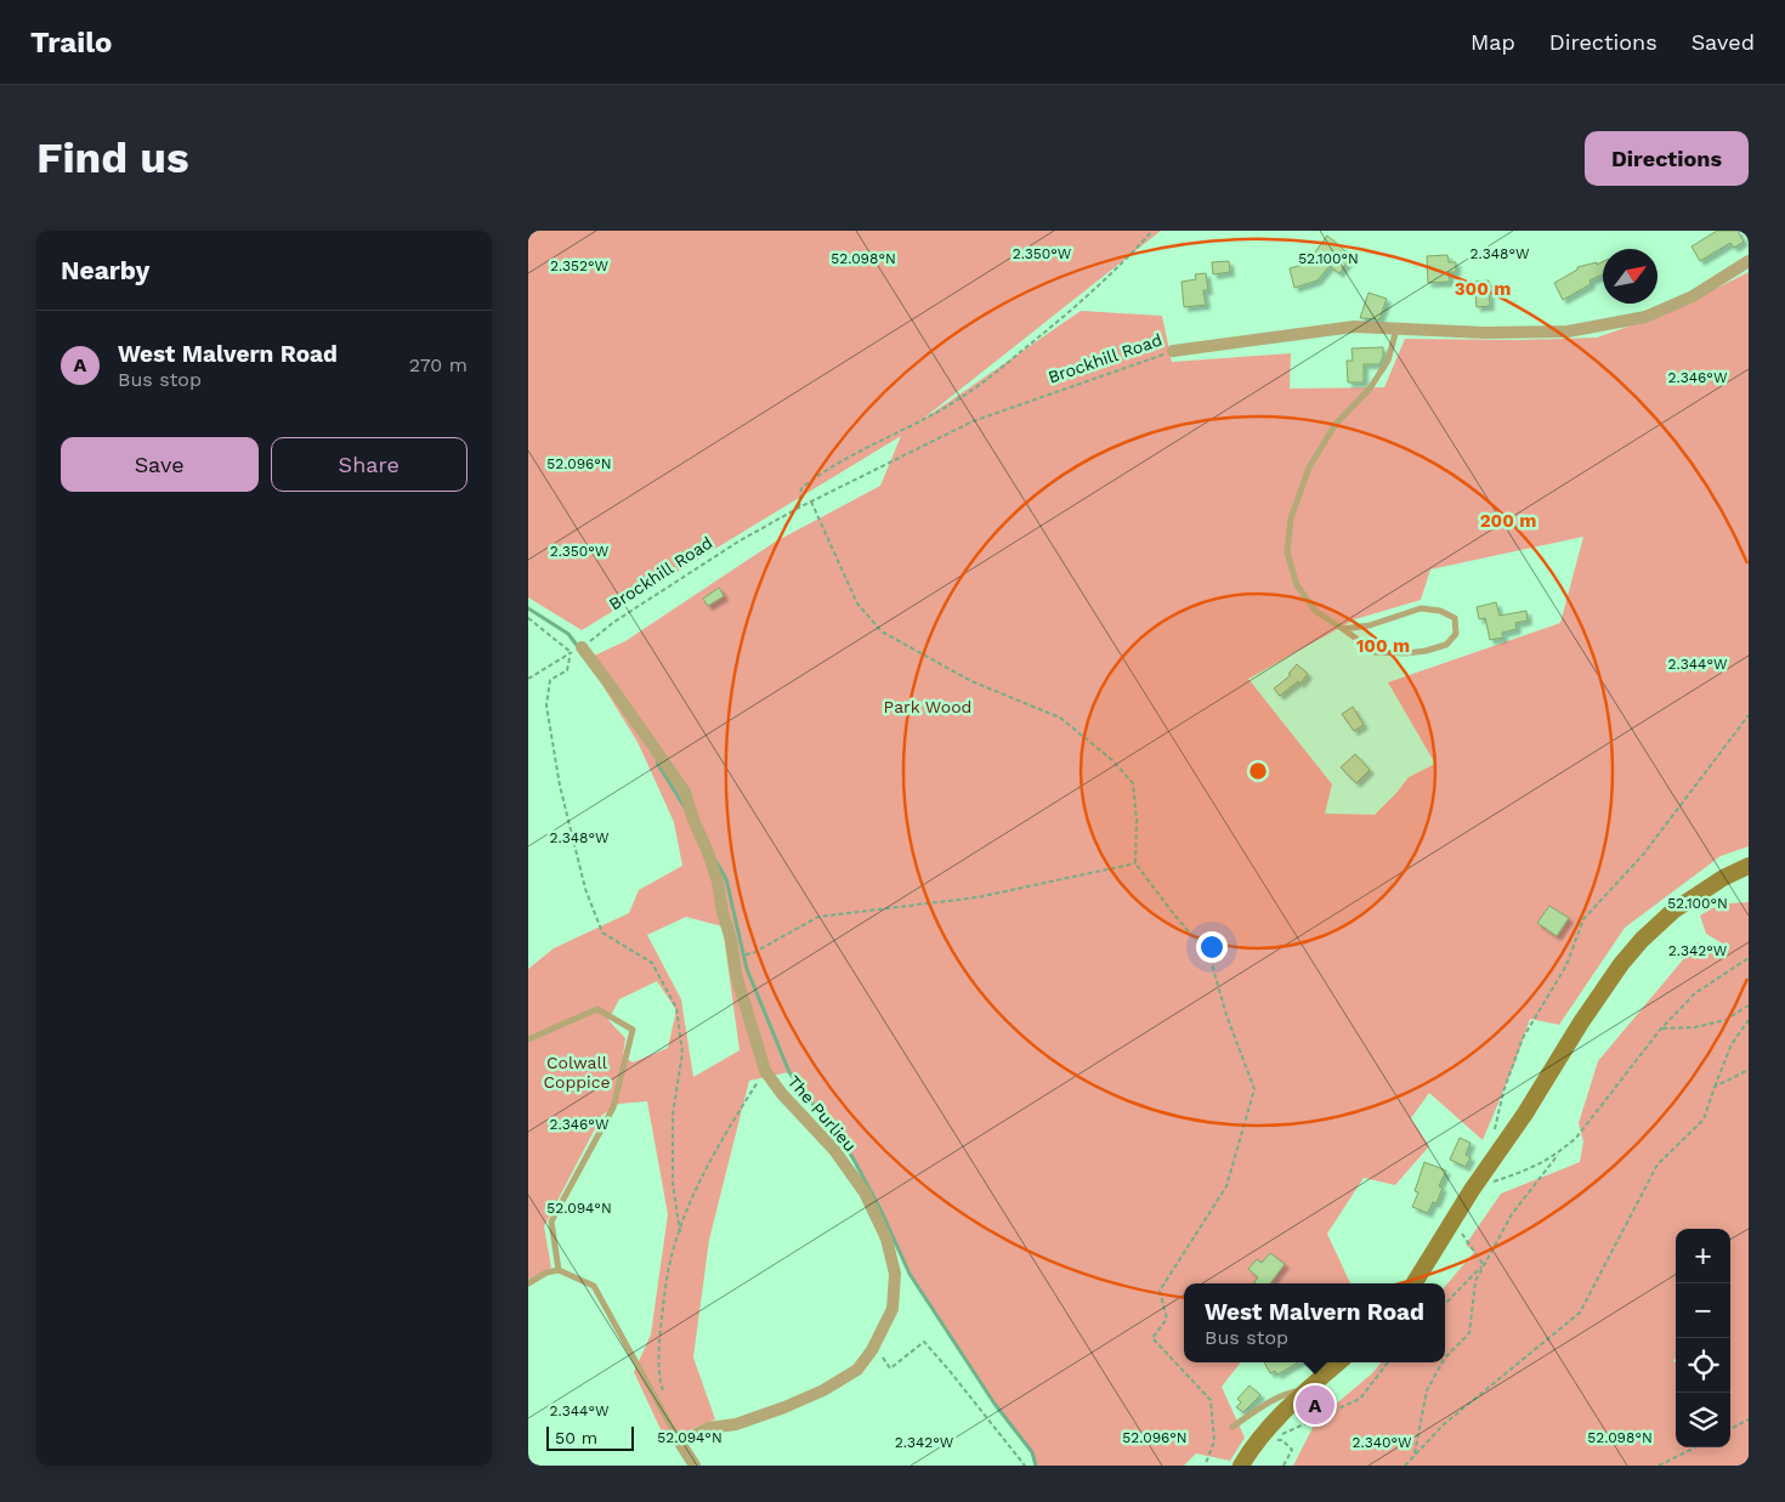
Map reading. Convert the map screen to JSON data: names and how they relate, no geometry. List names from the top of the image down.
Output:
{
  "streets": {
    "street": ["Brockhill Road", "The Purlieu"]
  },
  "crossings": [
    ["Brockhill Road", "The Purlieu"]
  ],
  "parks": ["Park Wood", "Colwall Coppice"],
  "scale_bar": "50 m",
  "north": "top right",
  "page": {
    "header": "Trailo",
    "nav": ["Map", "Directions", "Saved"],
    "buttons": [
      "Directions",
      ["Save", "Share"]
    ],
    "title": "Find us",
    "heading": "Nearby",
    "list": [
      {
        "mark": "A",
        "name": "West Malvern Road",
        "note": "Bus stop",
        "value": "270 m"
      }
    ],
    "map_buttons": ["+", "−"],
    "popup": ["West Malvern Road", "Bus stop"],
    "pins": "A",
    "scale": "50 m"
  },
  "coordinates": [
    "2.350°W",
    "2.348°W",
    "52.098°N",
    "52.100°N",
    "2.352°W",
    "2.346°W",
    "52.096°N",
    "2.344°W",
    "2.342°W",
    "52.094°N",
    "2.340°W"
  ],
  "rings": ["300 m", "200 m", "100 m"]
}
